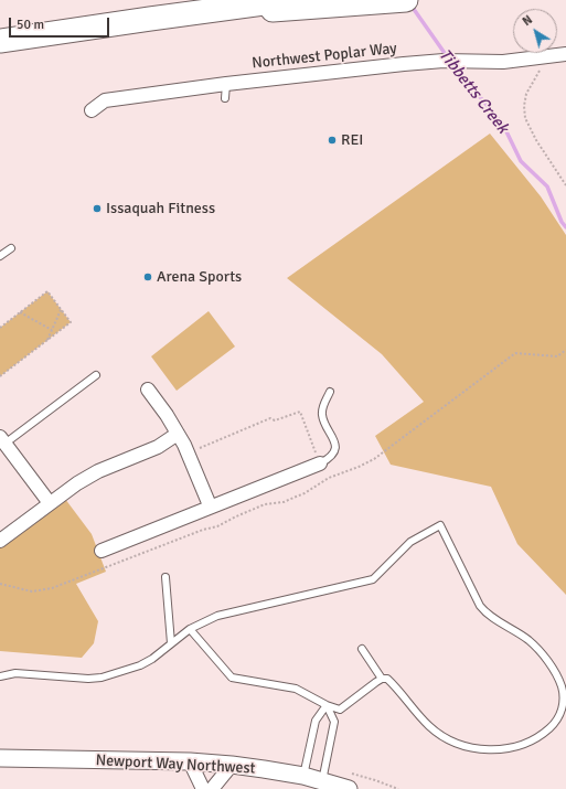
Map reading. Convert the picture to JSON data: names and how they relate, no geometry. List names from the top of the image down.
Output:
{
  "streets": {
    "street": ["Northwest Poplar Way", "Newport Way Northwest"]
  },
  "water": ["Tibbetts Creek"],
  "places": ["REI", "Issaquah Fitness", "Arena Sports"],
  "scale_bar": "50 m",
  "north": "top left"
}
